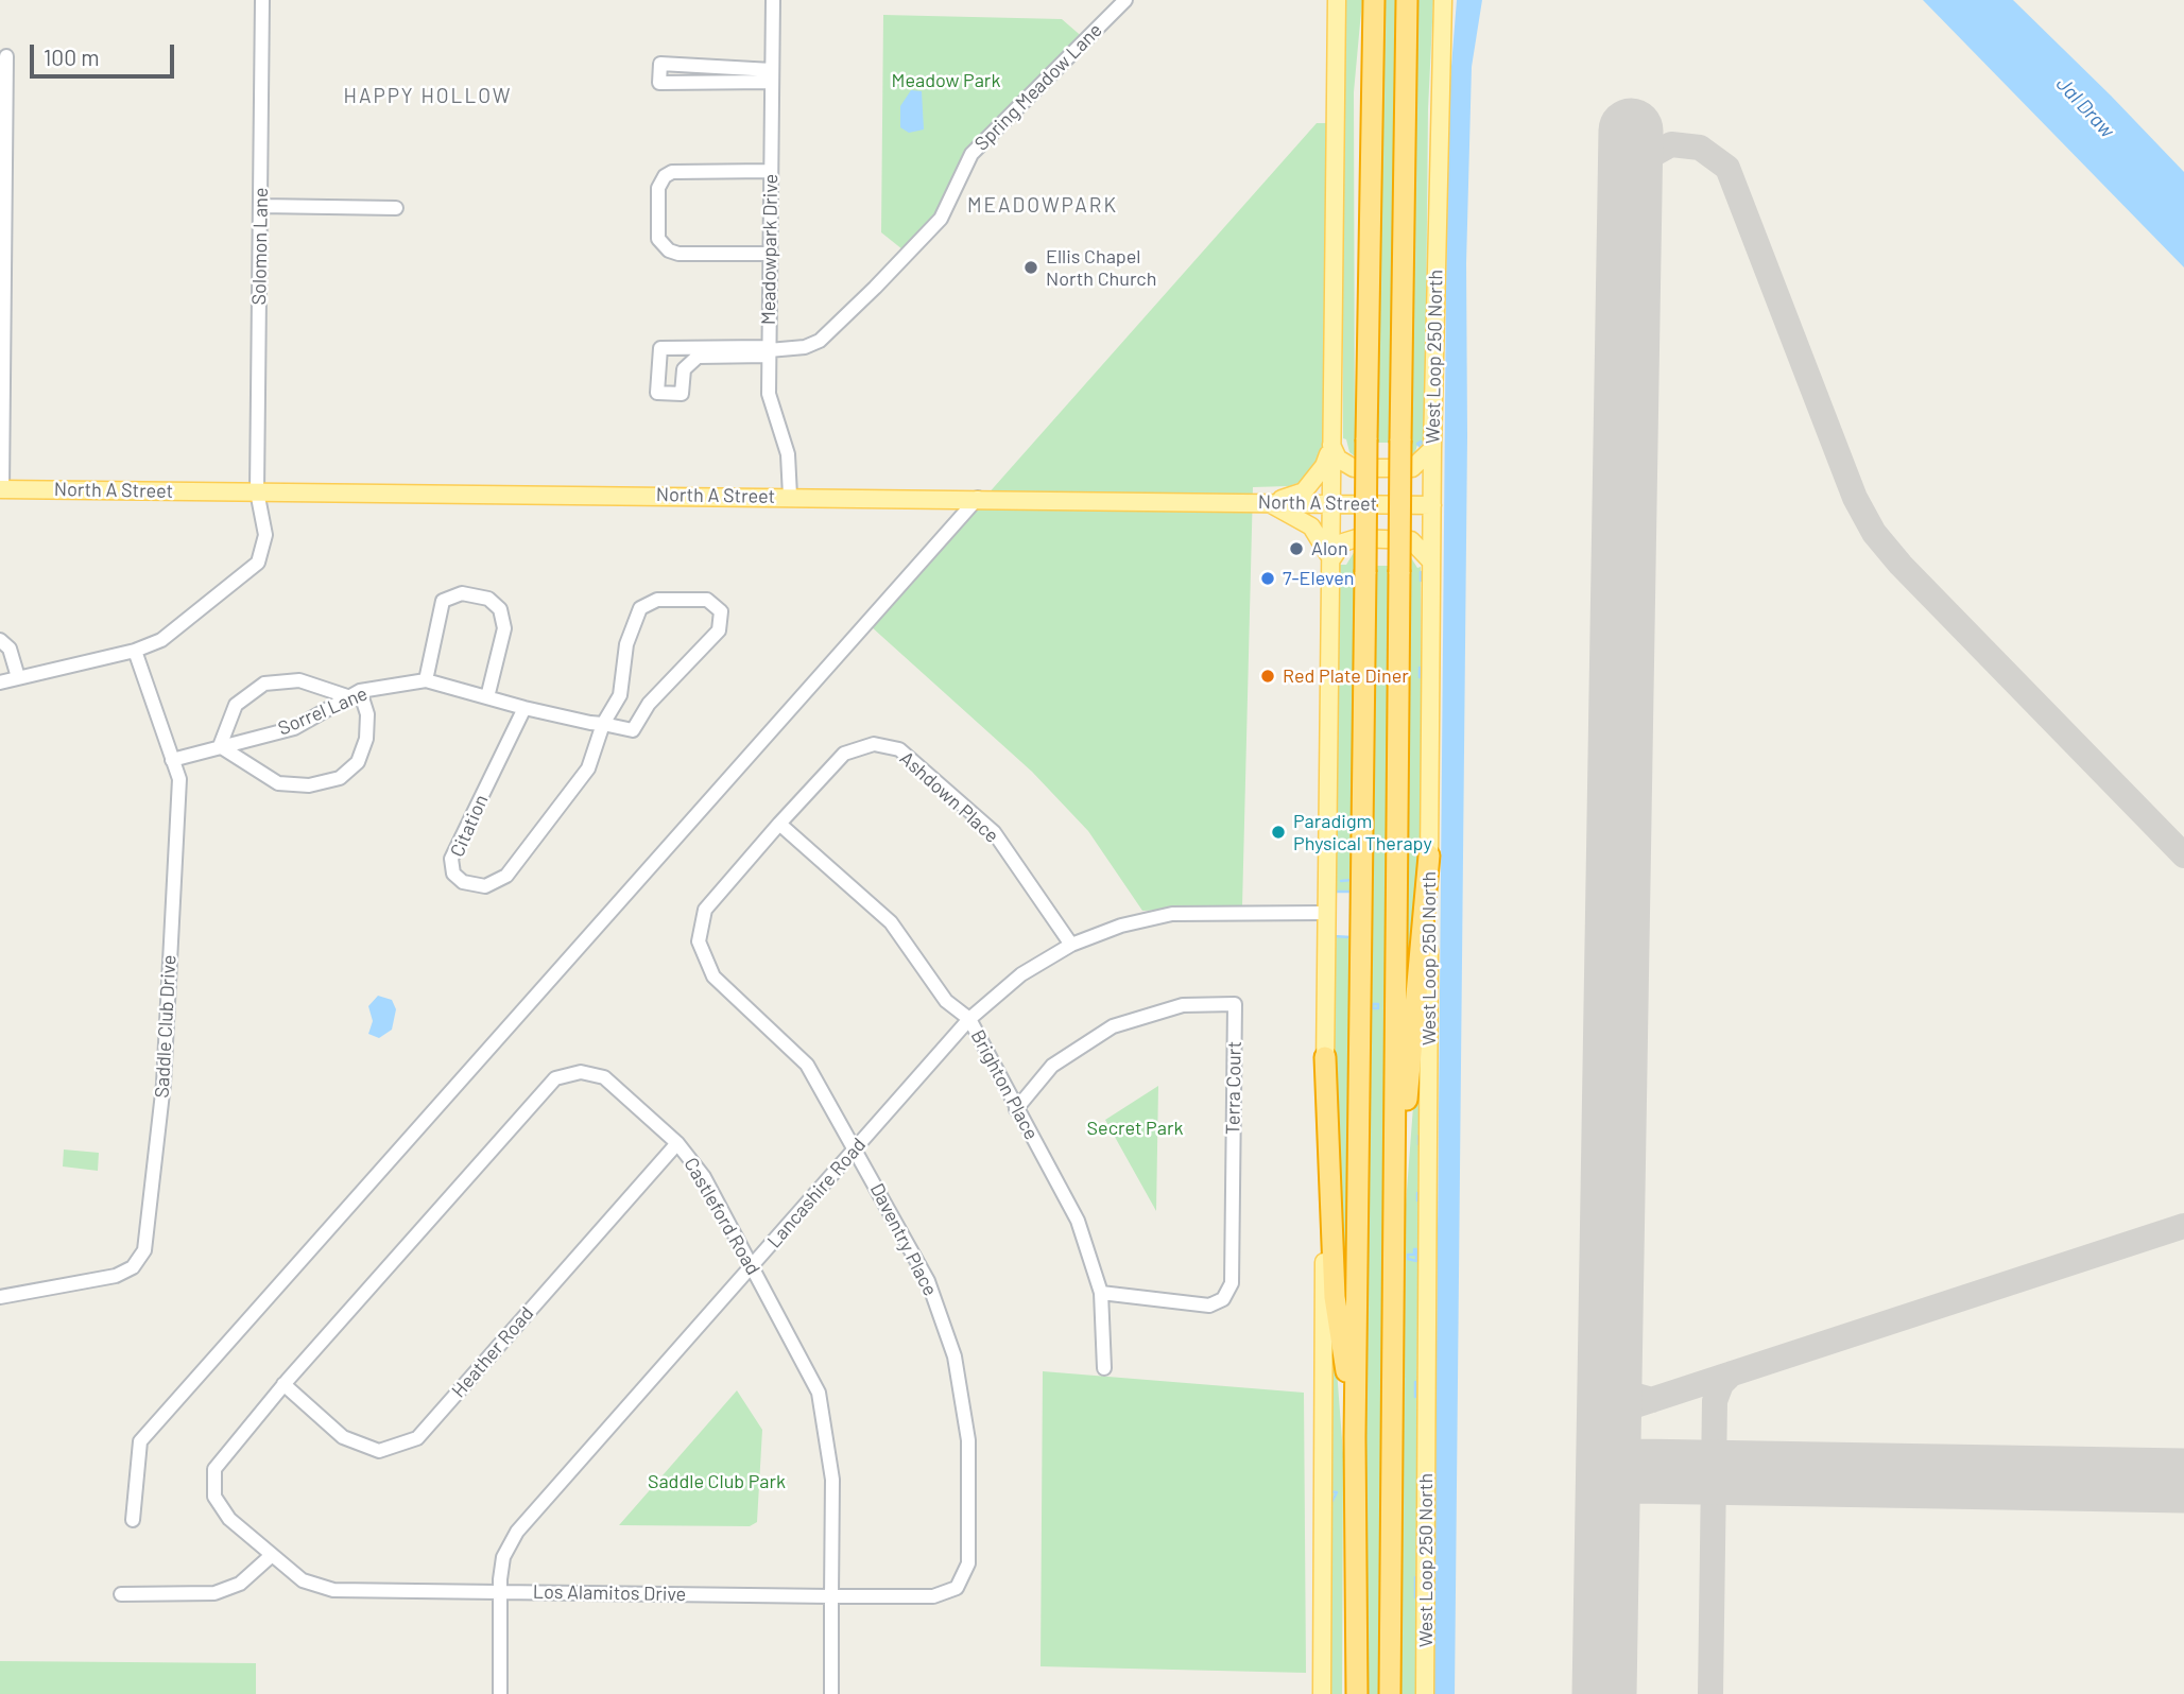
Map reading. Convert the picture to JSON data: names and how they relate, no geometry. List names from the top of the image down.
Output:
{
  "streets": {
    "main road": ["West Loop 250 North", "North A Street"],
    "street": [
      "Spring Meadow Lane",
      "Solomon Lane",
      "Meadowpark Drive",
      "Sorrel Lane",
      "Ashdown Place",
      "Citation",
      "Saddle Club Drive",
      "Brighton Place",
      "Terra Court",
      "Lancashire Road",
      "Castleford Road",
      "Daventry Place",
      "Heather Road",
      "Los Alamitos Drive"
    ]
  },
  "crossings": [
    ["Spring Meadow Lane", "Meadowpark Drive"],
    ["Solomon Lane", "North A Street"],
    ["Meadowpark Drive", "North A Street"],
    ["West Loop 250 North", "North A Street"],
    ["Sorrel Lane", "Saddle Club Drive"],
    ["Ashdown Place", "Brighton Place"],
    ["Ashdown Place", "Lancashire Road"],
    ["Ashdown Place", "Daventry Place"],
    ["Brighton Place", "Terra Court"],
    ["Brighton Place", "Lancashire Road"],
    ["Lancashire Road", "Castleford Road"],
    ["Lancashire Road", "Daventry Place"],
    ["Lancashire Road", "Los Alamitos Drive"],
    ["Castleford Road", "Heather Road"],
    ["Castleford Road", "Los Alamitos Drive"],
    ["Daventry Place", "Los Alamitos Drive"]
  ],
  "districts": ["HAPPY HOLLOW", "MEADOWPARK"],
  "water": ["Jal Draw"],
  "parks": ["Meadow Park", "Secret Park", "Saddle Club Park"],
  "places": [
    "Ellis Chapel North Church",
    "Alon",
    "7-Eleven",
    "Red Plate Diner",
    "Paradigm Physical Therapy"
  ],
  "scale_bar": "100 m"
}
